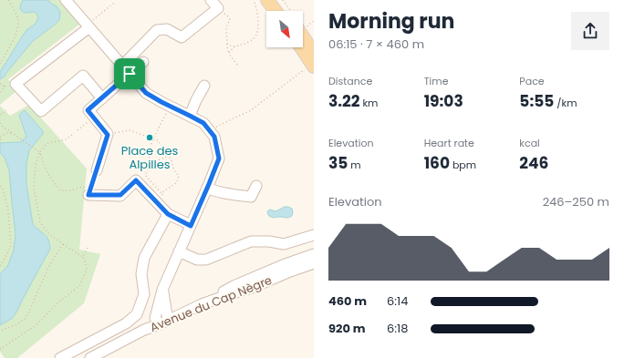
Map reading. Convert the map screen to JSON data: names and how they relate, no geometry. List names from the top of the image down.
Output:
{
  "streets": {
    "street": ["Avenue du Cap Nègre"]
  },
  "places": ["Place des Alpilles"],
  "north": "bottom right",
  "page": {
    "heading": ["Morning run", "06:15 · 7 × 460 m"],
    "stats": [
      ["Distance", "3.22 km"],
      ["Time", "19:03"],
      ["Pace", "5:55 /km"],
      ["Elevation", "35 m"],
      ["Heart rate", "160 bpm"],
      ["kcal", "246"]
    ],
    "chart": ["Elevation", "246–250 m"],
    "list": [
      {
        "name": "460 m",
        "note": "6:14"
      },
      {
        "name": "920 m",
        "note": "6:18"
      }
    ]
  }
}
